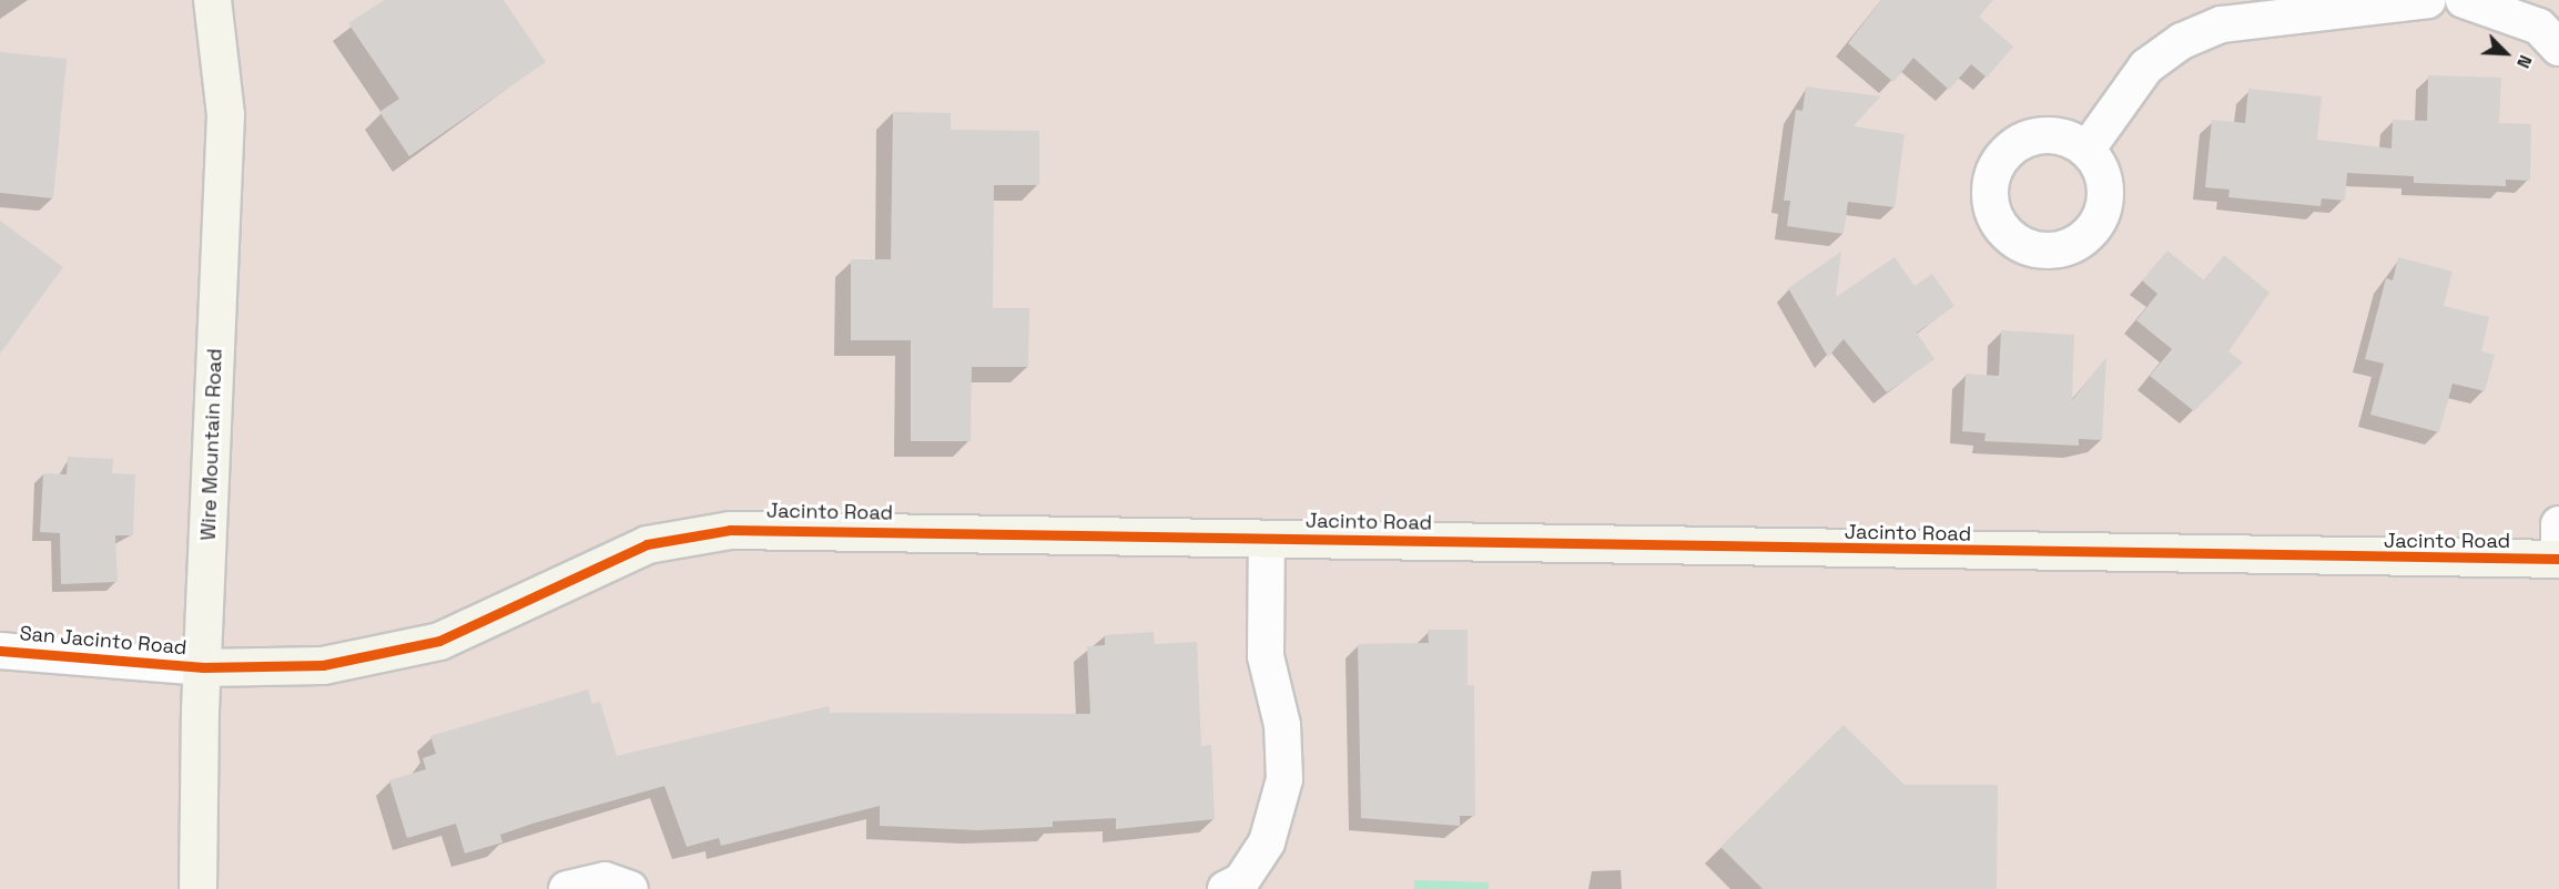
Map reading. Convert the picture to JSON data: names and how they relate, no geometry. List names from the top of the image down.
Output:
{
  "streets": {
    "street": ["Wire Mountain Road", "Jacinto Road", "San Jacinto Road"]
  },
  "crossings": [
    ["Wire Mountain Road", "Jacinto Road"],
    ["Wire Mountain Road", "San Jacinto Road"],
    ["Jacinto Road", "San Jacinto Road"]
  ],
  "north": "bottom right"
}
